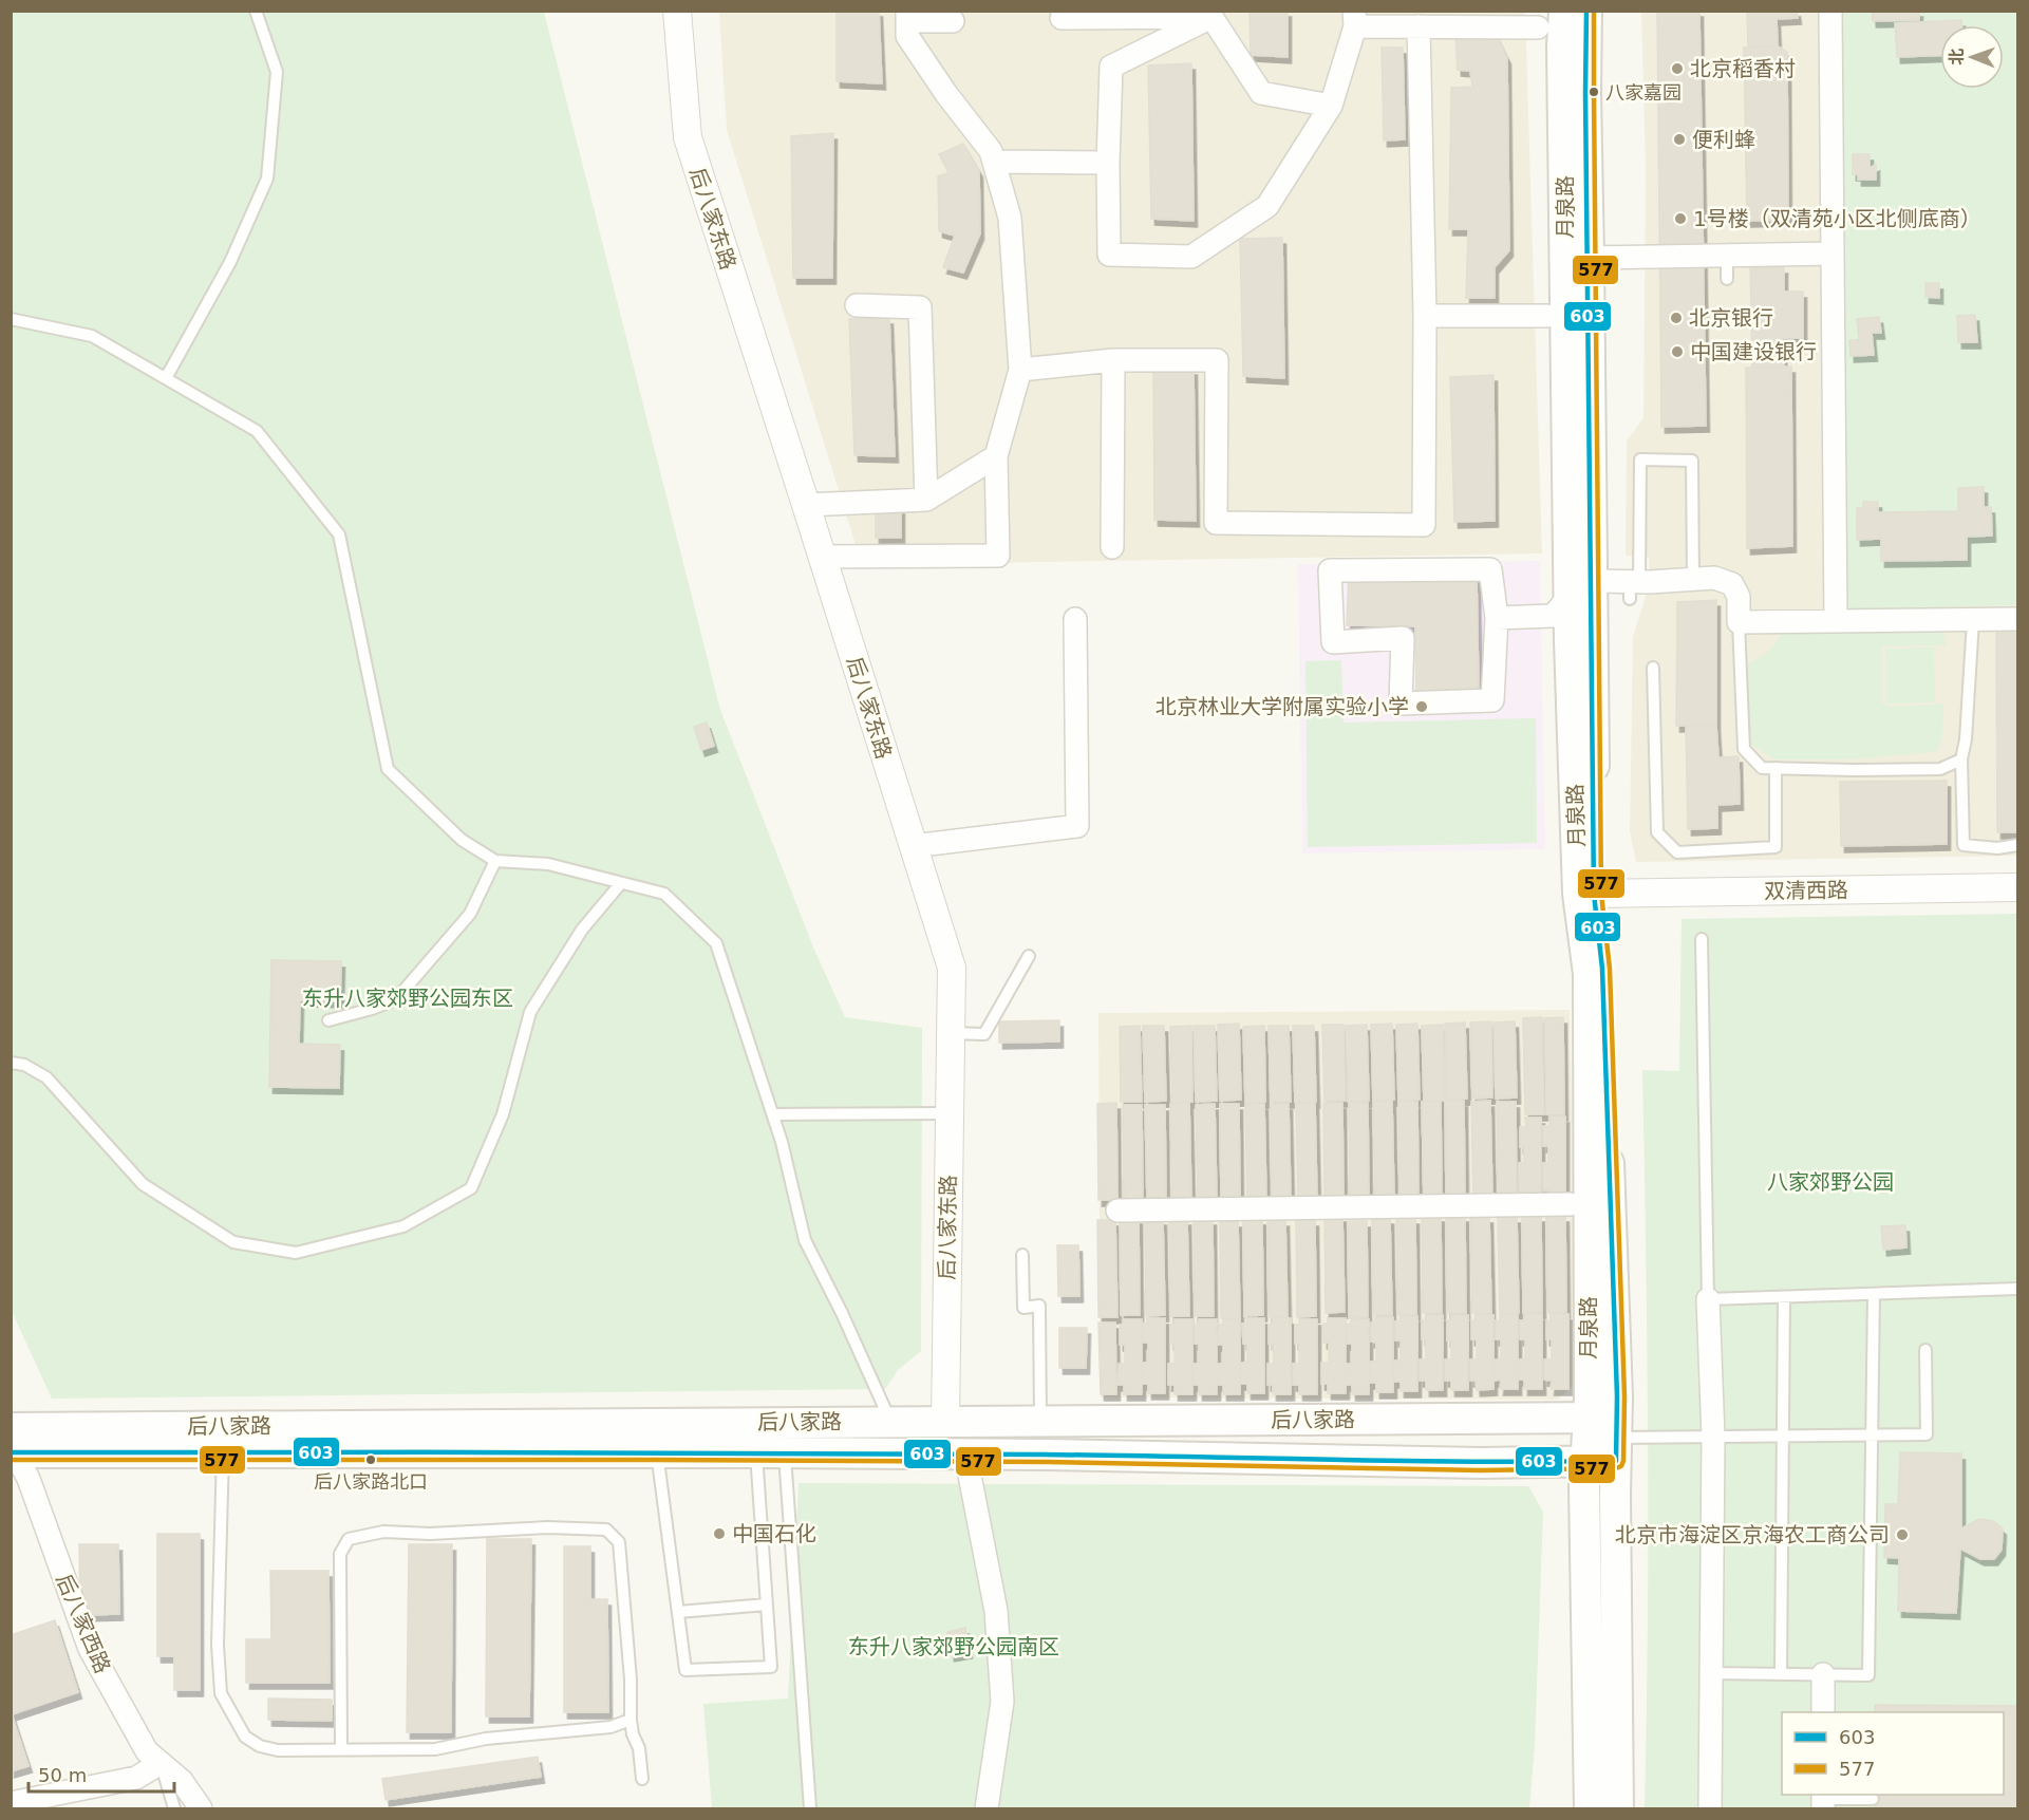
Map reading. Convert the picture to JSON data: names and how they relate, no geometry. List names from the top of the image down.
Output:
{
  "streets": {
    "main road": ["月泉路", "后八家路"],
    "street": ["后八家东路", "双清西路", "后八家西路"]
  },
  "crossings": [
    ["月泉路", "双清西路"],
    ["月泉路", "后八家路"],
    ["后八家东路", "后八家路"],
    ["后八家路", "后八家西路"]
  ],
  "parks": ["东升八家郊野公园东区", "八家郊野公园", "东升八家郊野公园南区"],
  "places": [
    "北京稻香村",
    "八家嘉园",
    "便利蜂",
    "1号楼（双清苑小区北侧底商）",
    "北京银行",
    "中国建设银行",
    "北京林业大学附属实验小学",
    "后八家路北口",
    "中国石化",
    "北京市海淀区京海农工商公司"
  ],
  "lines": ["transit line 603", "transit line 577"],
  "legend": ["603", "577"],
  "scale_bar": "50 m",
  "north": "left"
}
